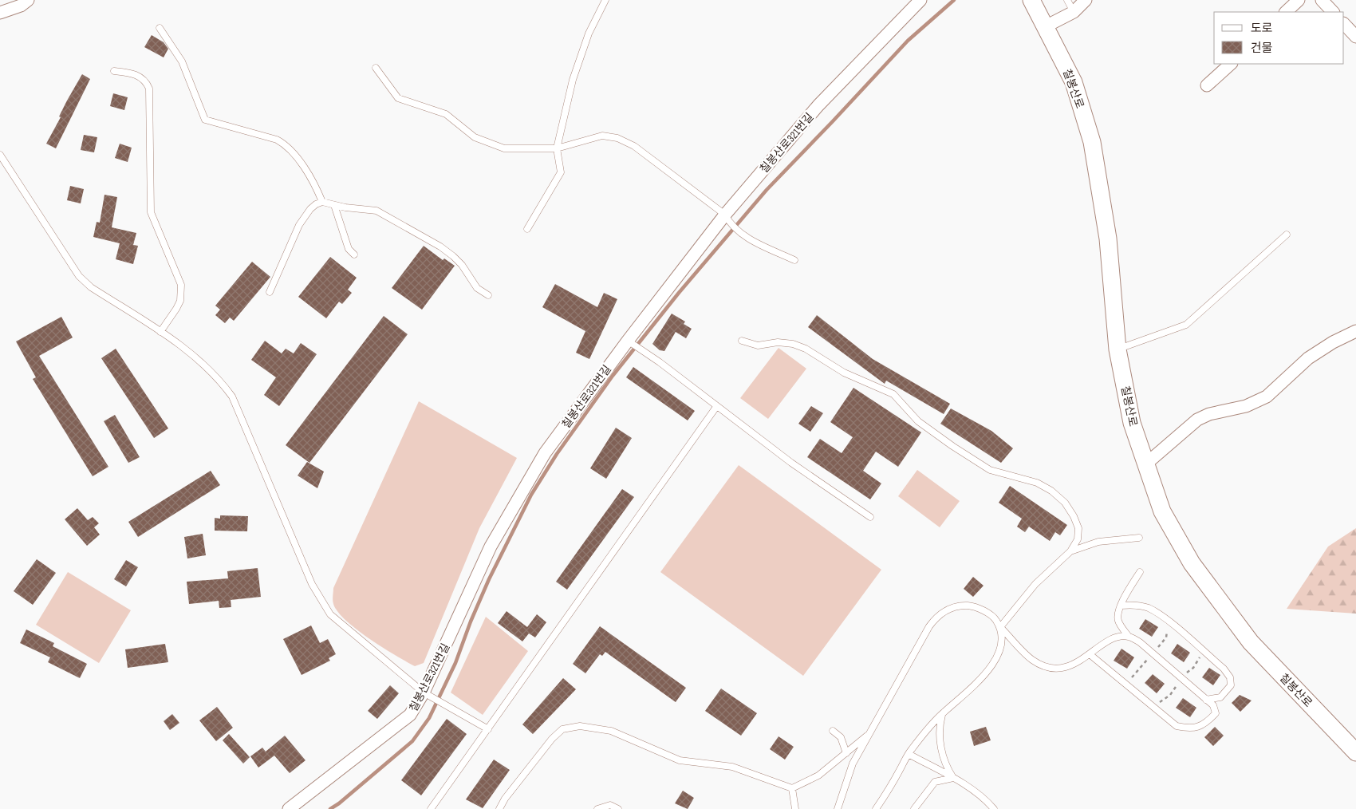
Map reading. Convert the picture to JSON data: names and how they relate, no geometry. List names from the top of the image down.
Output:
{
  "streets": {
    "street": ["칠봉산로", "칠봉산로321번길"]
  },
  "legend": ["도로", "건물"]
}
